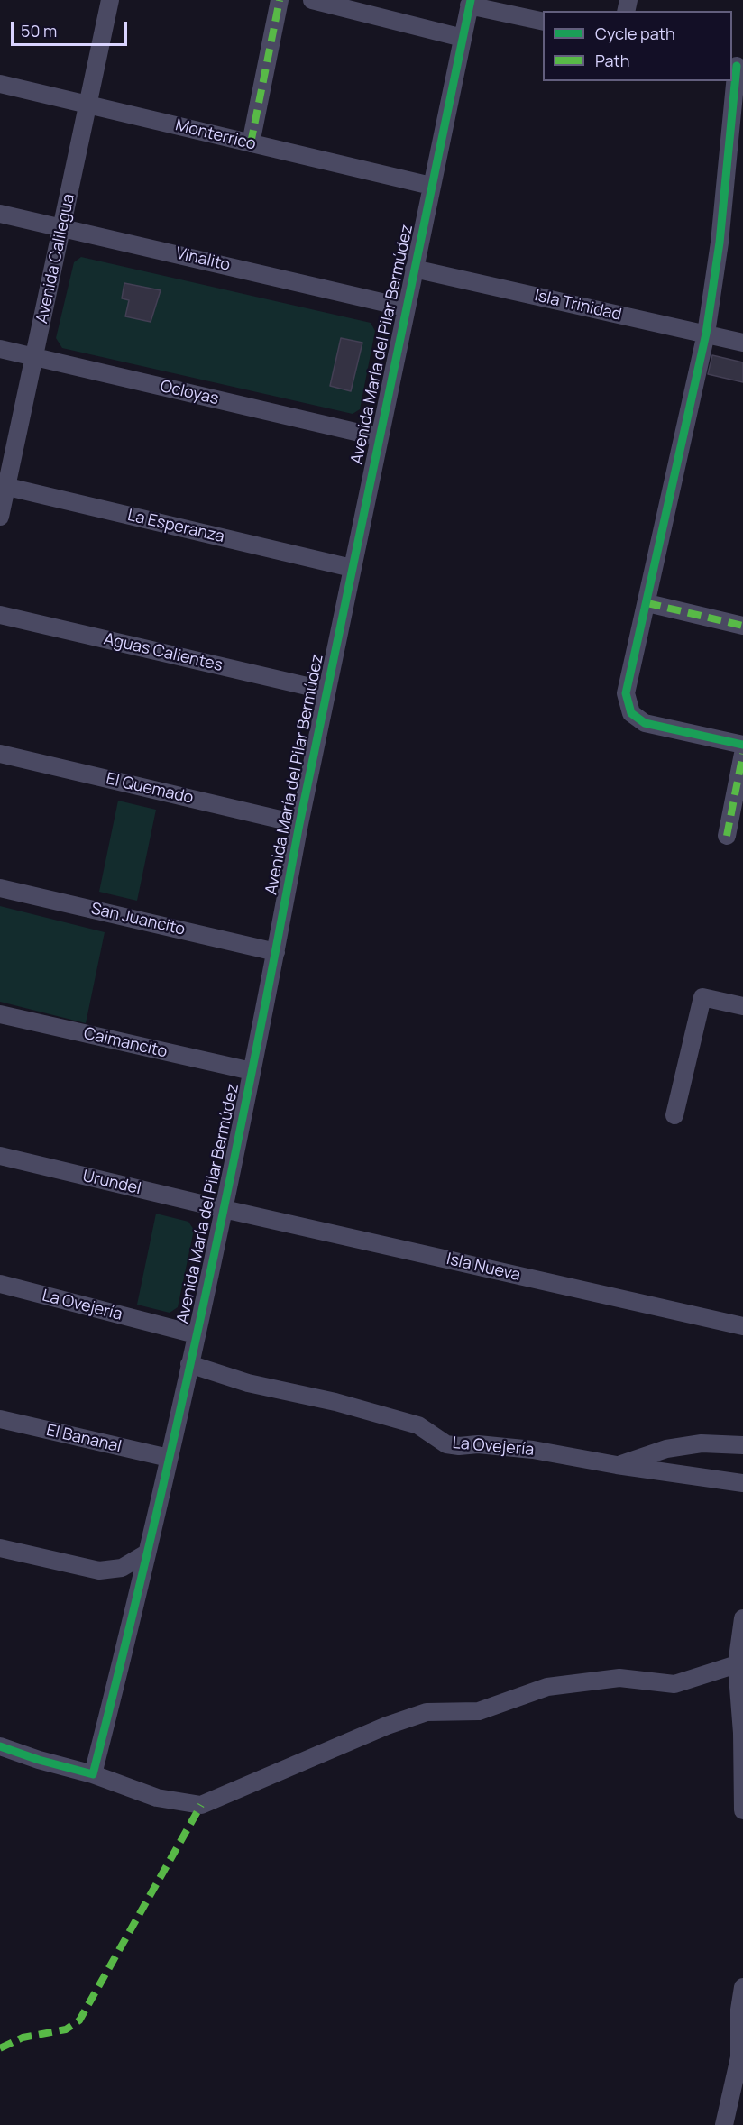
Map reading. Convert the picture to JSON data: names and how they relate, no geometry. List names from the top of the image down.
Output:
{
  "streets": {
    "street": [
      "Monterrico",
      "Avenida Calilegua",
      "Vinalito",
      "Isla Trinidad",
      "Avenida María del Pilar Bermúdez",
      "Ocloyas",
      "La Esperanza",
      "Aguas Calientes",
      "El Quemado",
      "San Juancito",
      "Caimancito",
      "Urundel",
      "Isla Nueva",
      "La Ovejería",
      "El Bananal"
    ]
  },
  "crossings": [
    ["Monterrico", "Avenida Calilegua"],
    ["Monterrico", "Avenida María del Pilar Bermúdez"],
    ["Avenida Calilegua", "Vinalito"],
    ["Avenida Calilegua", "Ocloyas"],
    ["Avenida Calilegua", "La Esperanza"],
    ["Vinalito", "Avenida María del Pilar Bermúdez"],
    ["Isla Trinidad", "Avenida María del Pilar Bermúdez"],
    ["Avenida María del Pilar Bermúdez", "Ocloyas"],
    ["Avenida María del Pilar Bermúdez", "La Esperanza"],
    ["Avenida María del Pilar Bermúdez", "Aguas Calientes"],
    ["Avenida María del Pilar Bermúdez", "El Quemado"],
    ["Avenida María del Pilar Bermúdez", "San Juancito"],
    ["Avenida María del Pilar Bermúdez", "Caimancito"],
    ["Avenida María del Pilar Bermúdez", "Urundel"],
    ["Avenida María del Pilar Bermúdez", "Isla Nueva"],
    ["Avenida María del Pilar Bermúdez", "La Ovejería"],
    ["Avenida María del Pilar Bermúdez", "El Bananal"],
    ["Urundel", "Isla Nueva"]
  ],
  "legend": ["Cycle path", "Path"],
  "scale_bar": "50 m"
}
